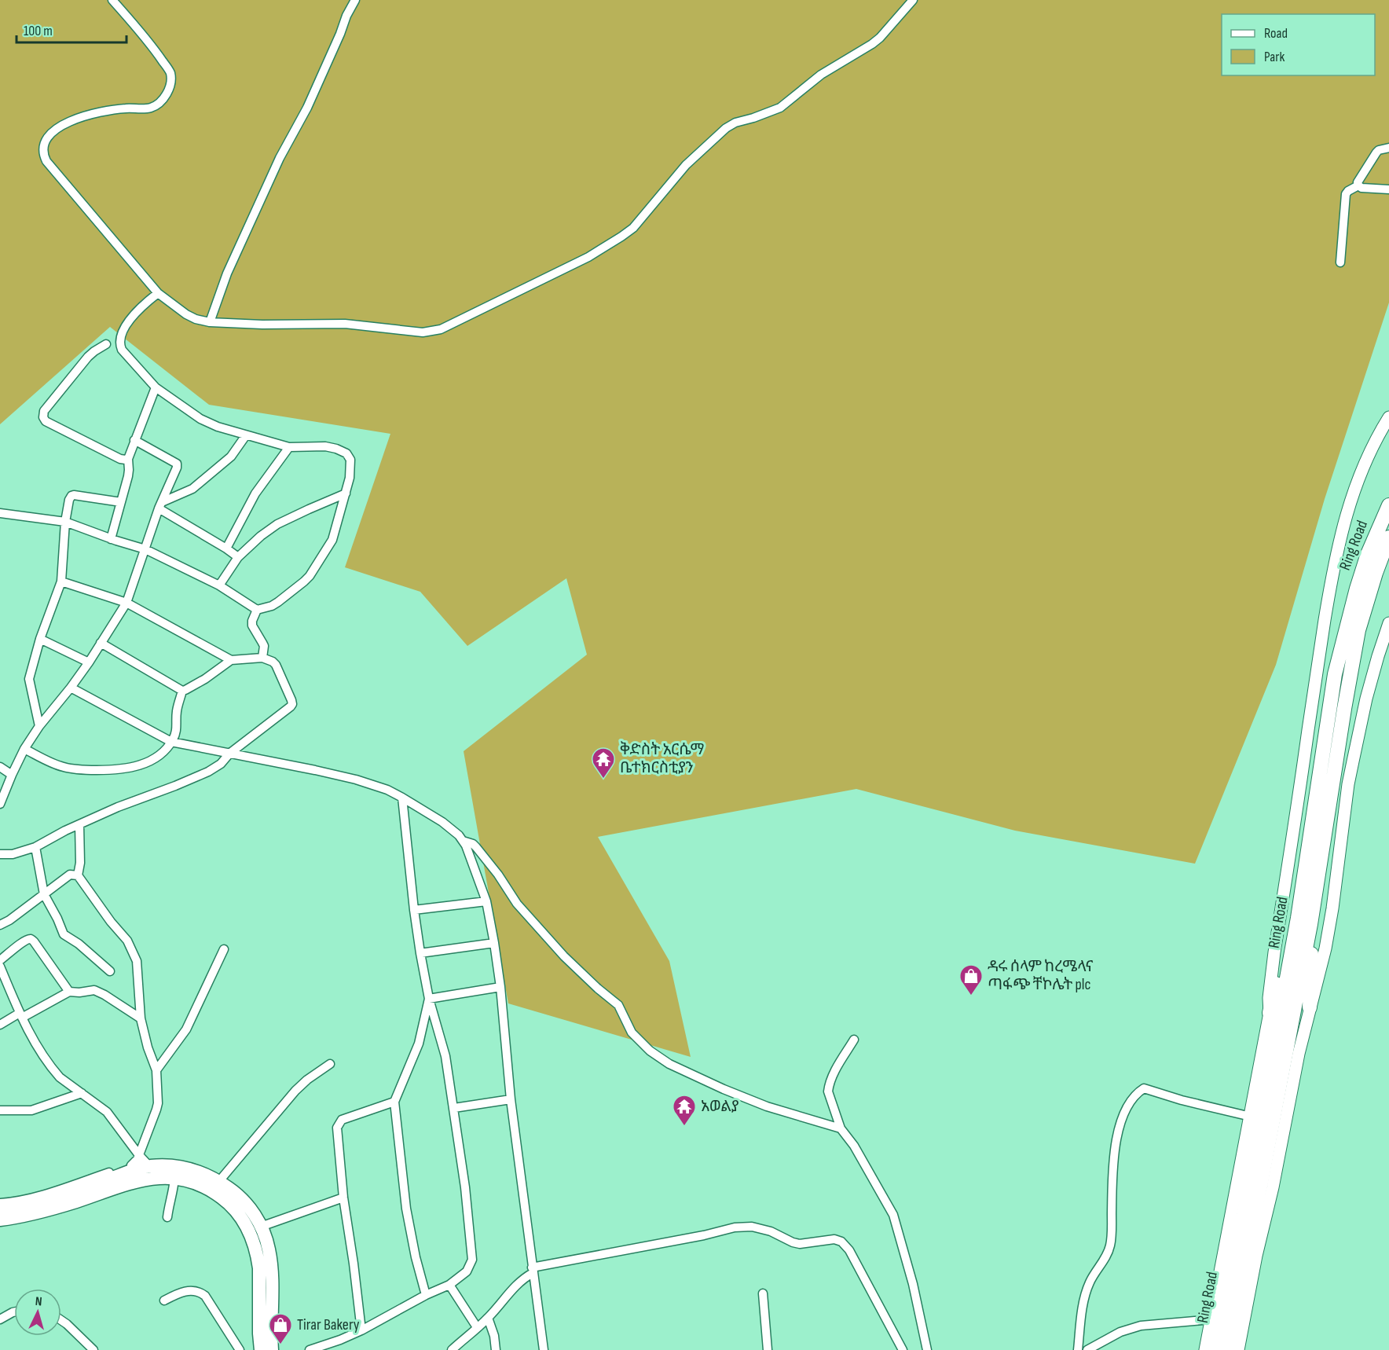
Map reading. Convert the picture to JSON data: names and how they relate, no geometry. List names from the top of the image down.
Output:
{
  "streets": {
    "highway": ["Ring Road"]
  },
  "places": {
    "temple": ["ቅድስት አርሴማ ቤተክርስቲያን", "አወልያ"],
    "shop": ["ዳሩ ሰላም ከረሜላና ጣፋጭ ቸኮሌት plc", "Tirar Bakery"]
  },
  "legend": ["Road", "Park"],
  "scale_bar": "100 m",
  "north": "top"
}
